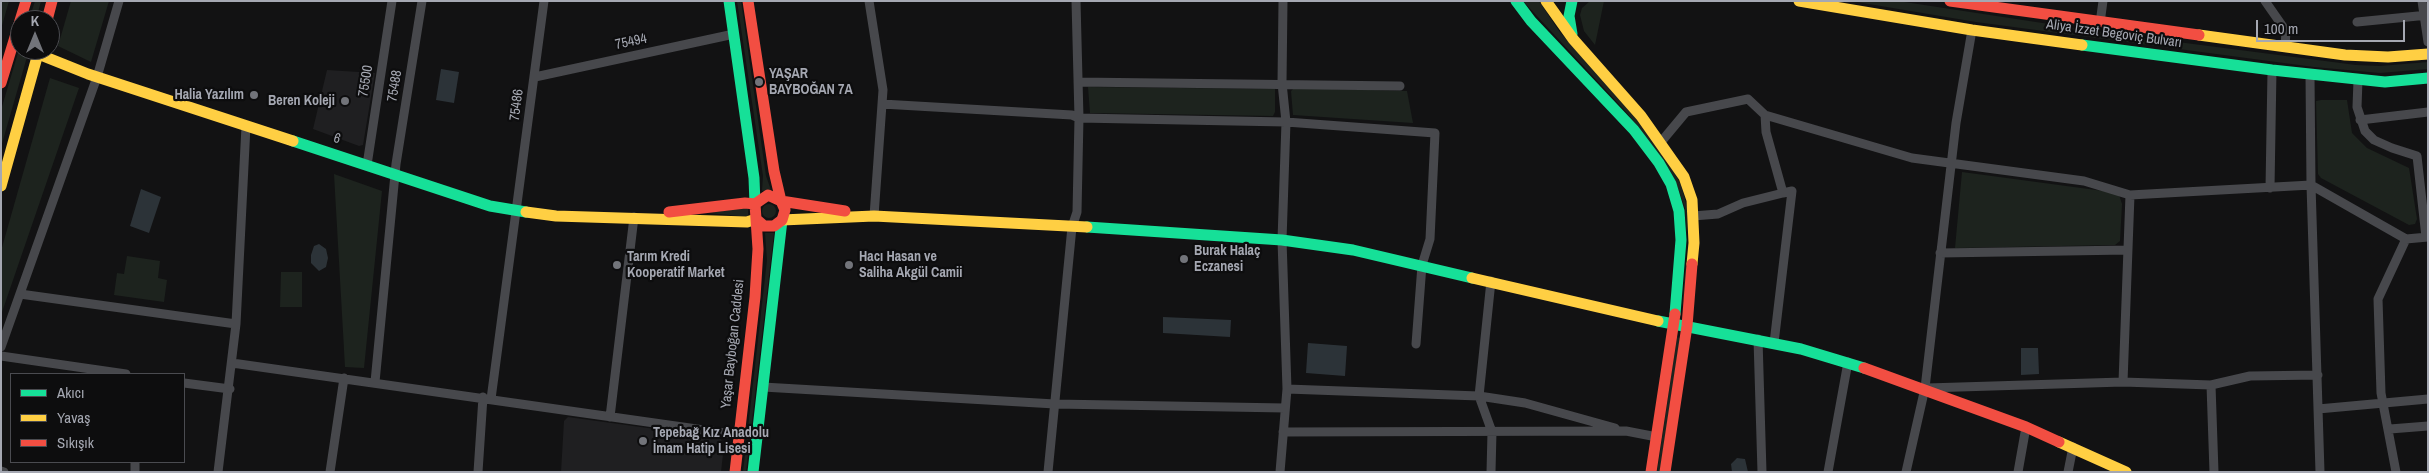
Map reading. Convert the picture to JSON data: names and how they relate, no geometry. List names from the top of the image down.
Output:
{
  "streets": {
    "main road": ["Aliya İzzet Begoviç Bulvarı", "6", "Yaşar Bayboğan Caddesi"],
    "street": [
      "75494",
      "75500",
      "75488",
      "75486"
    ]
  },
  "crossings": [
    ["75494", "75486"],
    ["75500", "6"],
    ["75488", "6"],
    ["75486", "6"]
  ],
  "places": [
    "YAŞAR BAYBOĞAN 7A",
    "Halia Yazılım",
    "Beren Koleji",
    "Burak Halaç Eczanesi",
    "Tarım Kredi Kooperatif Market",
    "Hacı Hasan ve Saliha Akgül Camii",
    "Tepebağ Kız Anadolu İmam Hatip Lisesi"
  ],
  "legend": ["Akıcı", "Yavaş", "Sıkışık"],
  "scale_bar": "100 m",
  "north": "top"
}
